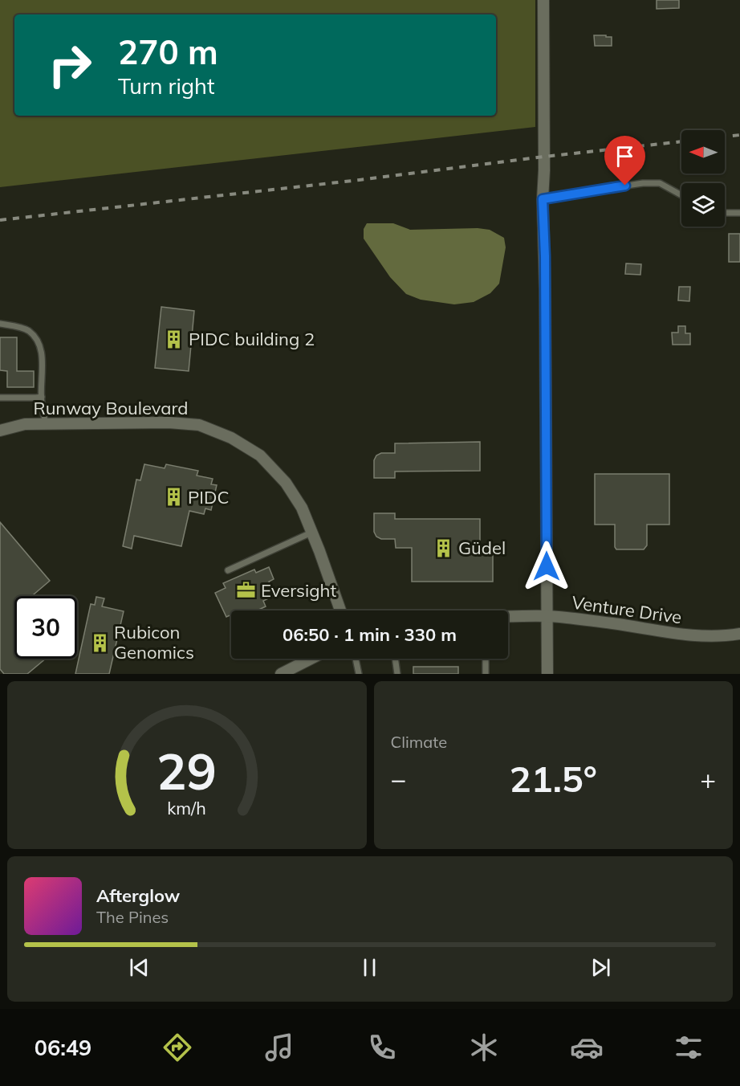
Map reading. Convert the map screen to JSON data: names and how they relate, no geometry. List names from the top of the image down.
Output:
{
  "streets": {
    "street": ["Runway Boulevard", "Venture Drive"]
  },
  "places": {
    "building": [
      "PIDC building 2",
      "PIDC",
      "Güdel",
      "Rubicon Genomics"
    ],
    "office": ["Eversight"]
  },
  "north": "left",
  "page": {
    "turn": ["270 m", "Turn right"],
    "limit": "30",
    "trip": "06:50 · 1 min · 330 m",
    "tile": "Climate",
    "heat": ["−", "21.5°", "+"],
    "song": ["Afterglow", "The Pines"],
    "tabs": "06:49",
    "gauge": ["29", "km/h"]
  }
}
